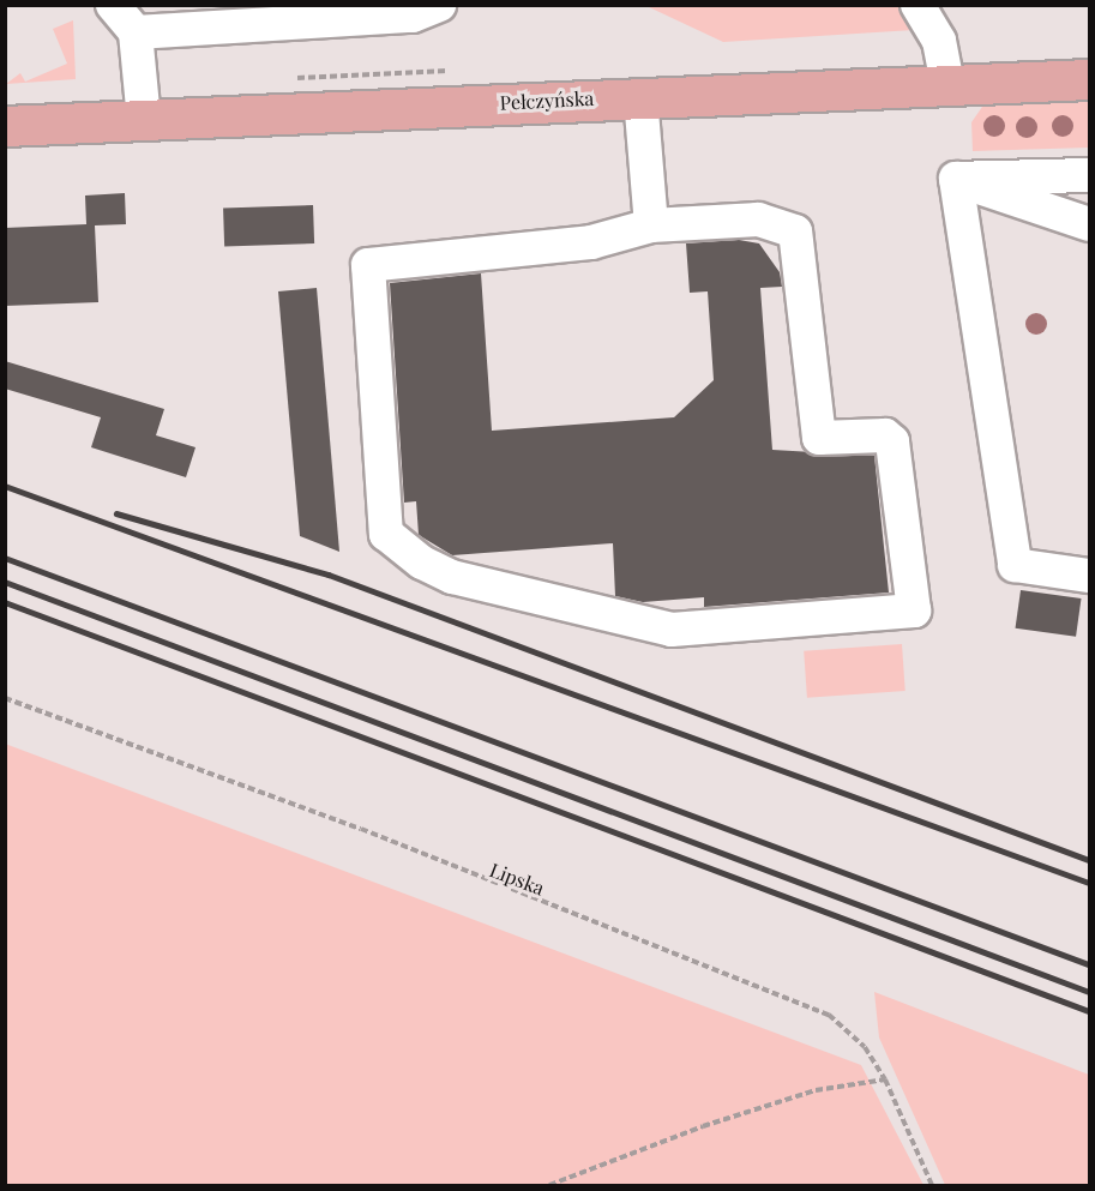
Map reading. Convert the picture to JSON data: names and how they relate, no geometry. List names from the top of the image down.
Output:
{
  "streets": {
    "main road": ["Pełczyńska"],
    "path": ["Lipska"]
  }
}
